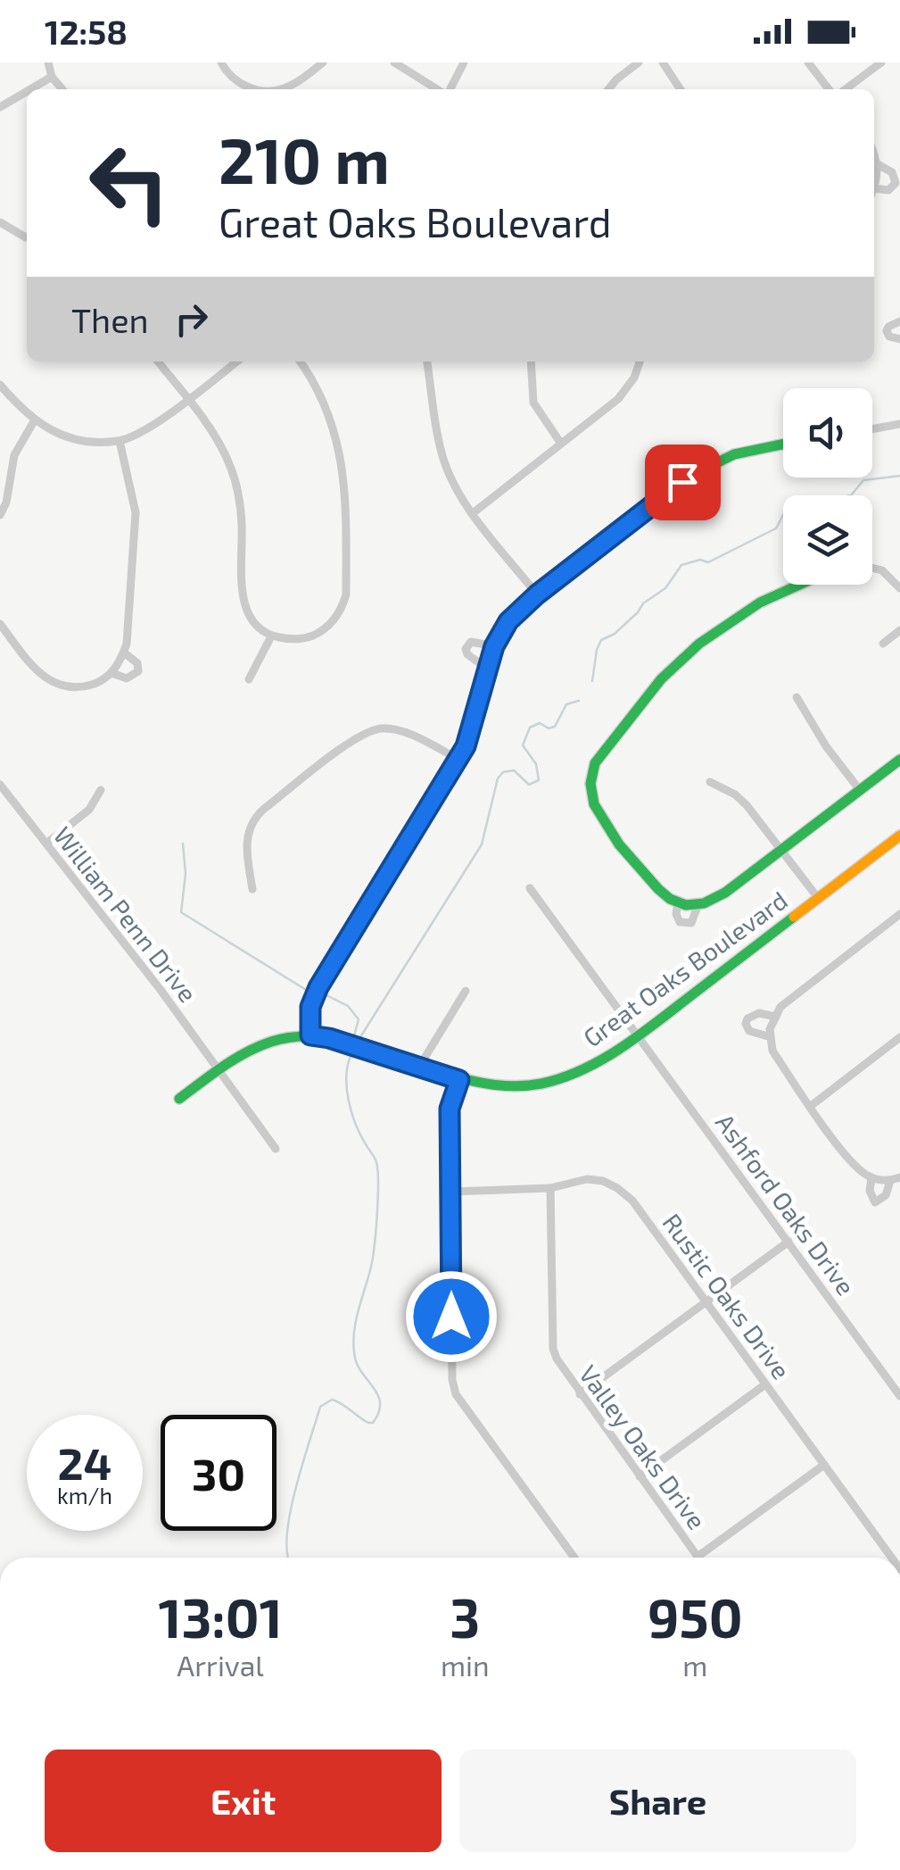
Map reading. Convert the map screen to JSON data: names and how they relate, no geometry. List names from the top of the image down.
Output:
{
  "streets": {
    "street": [
      "William Penn Drive",
      "Great Oaks Boulevard",
      "Ashford Oaks Drive",
      "Rustic Oaks Drive",
      "Valley Oaks Drive"
    ]
  },
  "crossings": [
    ["William Penn Drive", "Great Oaks Boulevard"],
    ["Great Oaks Boulevard", "Ashford Oaks Drive"],
    ["Rustic Oaks Drive", "Valley Oaks Drive"]
  ],
  "page": {
    "status": "12:58",
    "turn": ["210 m", "Great Oaks Boulevard"],
    "then": "Then",
    "speed": "24 km/h",
    "limit": "30",
    "eta": [
      "13:01",
      "Arrival",
      "3",
      "min",
      "950",
      "m"
    ],
    "buttons": ["Exit", "Share"]
  }
}
